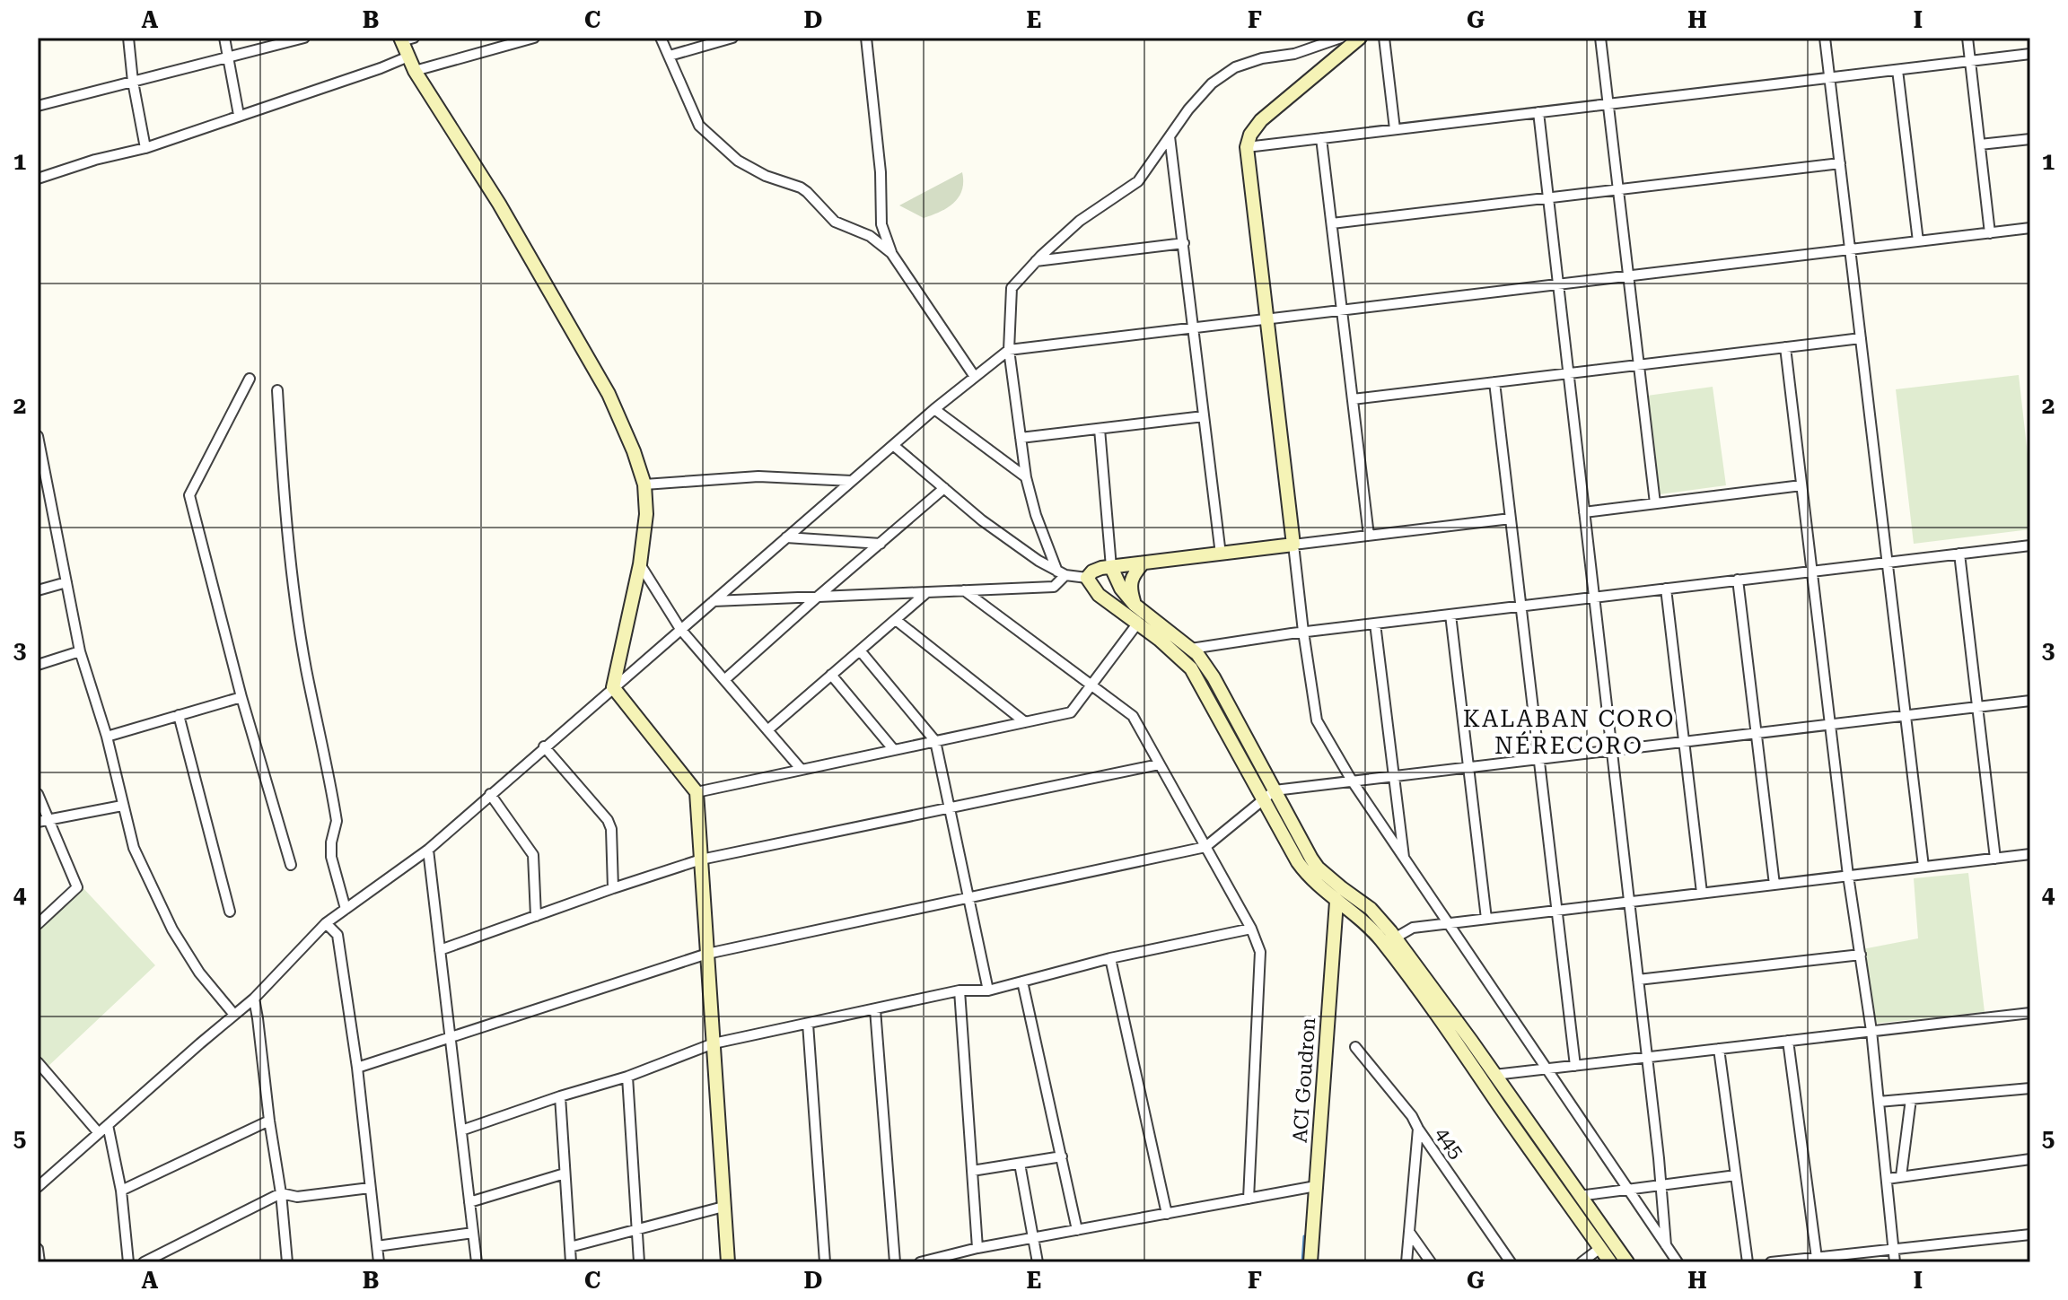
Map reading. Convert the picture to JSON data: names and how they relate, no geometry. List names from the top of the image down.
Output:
{
  "streets": {
    "street": ["ACI Goudron", "445"]
  },
  "districts": ["KALABAN CORO NÉRECORO"],
  "grid": {
    "columns": [
      "A",
      "B",
      "C",
      "D",
      "E",
      "F",
      "G",
      "H",
      "I"
    ],
    "rows": [
      "1",
      "2",
      "3",
      "4",
      "5"
    ]
  }
}
